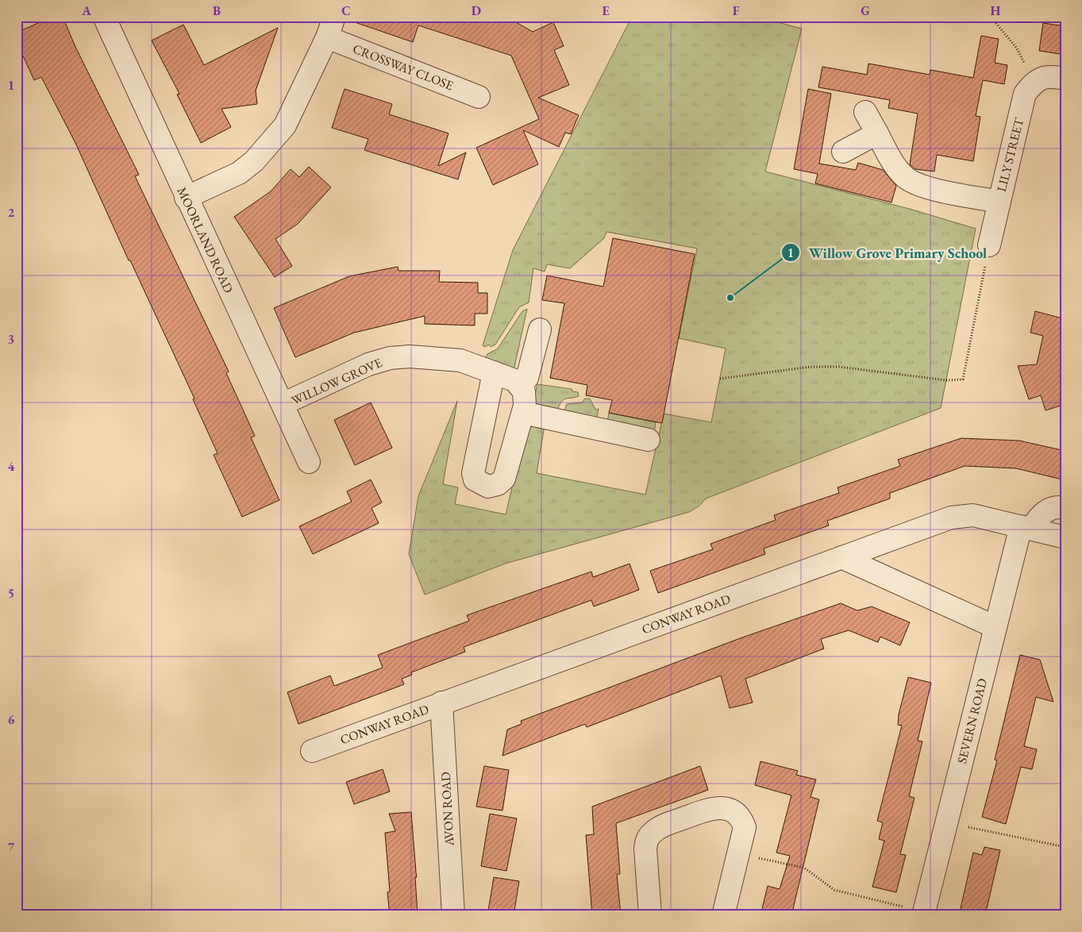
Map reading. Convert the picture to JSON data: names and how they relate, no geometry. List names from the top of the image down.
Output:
{
  "streets": {
    "street": [
      "CROSSWAY CLOSE",
      "LILY STREET",
      "MOORLAND ROAD",
      "WILLOW GROVE",
      "CONWAY ROAD",
      "SEVERN ROAD",
      "AVON ROAD"
    ]
  },
  "crossings": [
    ["MOORLAND ROAD", "WILLOW GROVE"],
    ["CONWAY ROAD", "SEVERN ROAD"],
    ["CONWAY ROAD", "AVON ROAD"]
  ],
  "places": ["Willow Grove Primary School"],
  "grid": {
    "columns": [
      "A",
      "B",
      "C",
      "D",
      "E",
      "F",
      "G",
      "H"
    ],
    "rows": [
      "1",
      "2",
      "3",
      "4",
      "5",
      "6",
      "7"
    ]
  }
}
